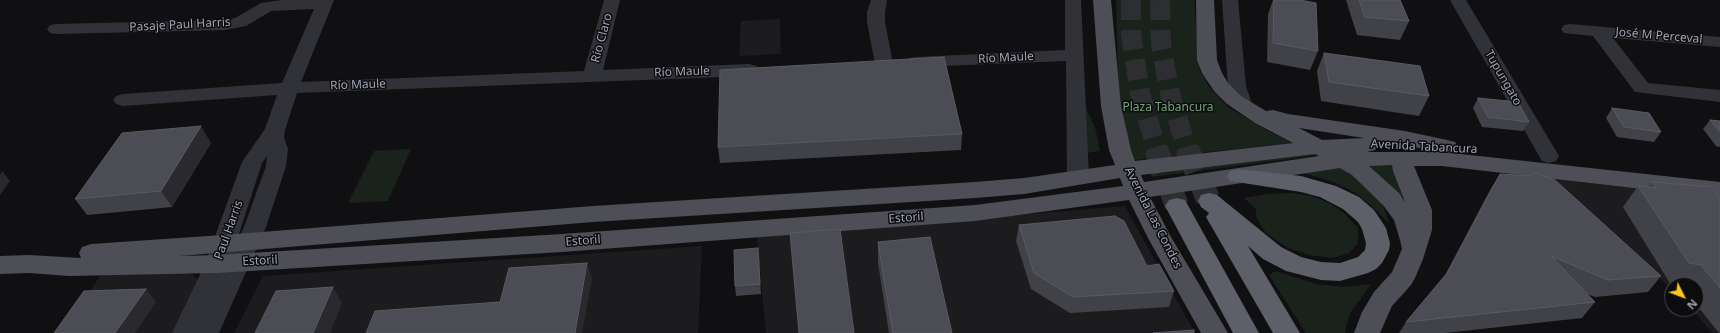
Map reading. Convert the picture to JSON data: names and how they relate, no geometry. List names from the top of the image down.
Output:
{
  "streets": {
    "main road": ["Avenida Tabancura", "Estoril", "Avenida Las Condes"],
    "street": [
      "Pasaje Paul Harris",
      "José M Perceval",
      "Río Claro",
      "Río Maule",
      "Tupungato",
      "Paul Harris"
    ]
  },
  "crossings": [
    ["Pasaje Paul Harris", "Paul Harris"],
    ["Río Claro", "Río Maule"],
    ["Río Maule", "Paul Harris"],
    ["Tupungato", "Avenida Tabancura"],
    ["Avenida Tabancura", "Estoril"],
    ["Avenida Tabancura", "Avenida Las Condes"],
    ["Estoril", "Avenida Las Condes"],
    ["Estoril", "Paul Harris"]
  ],
  "parks": ["Plaza Tabancura"],
  "north": "bottom right"
}
